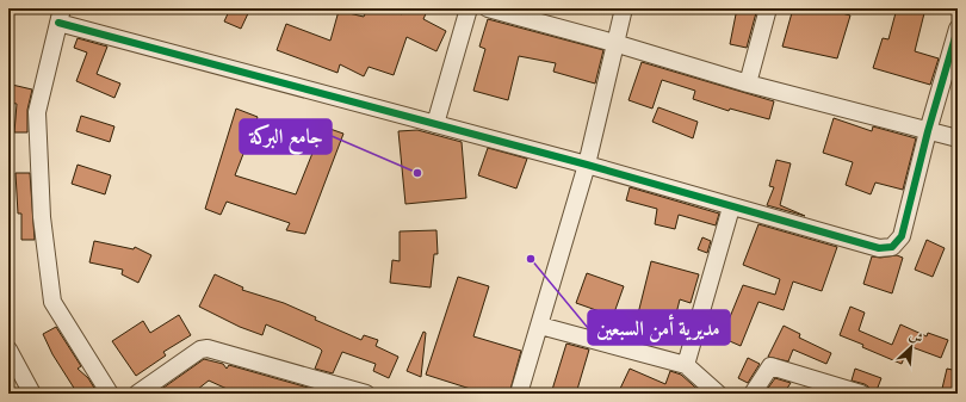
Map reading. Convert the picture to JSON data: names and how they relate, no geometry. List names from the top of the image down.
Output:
{
  "places": ["جامع البركة", "مديرية أمن السبعين"],
  "north": "top right"
}
